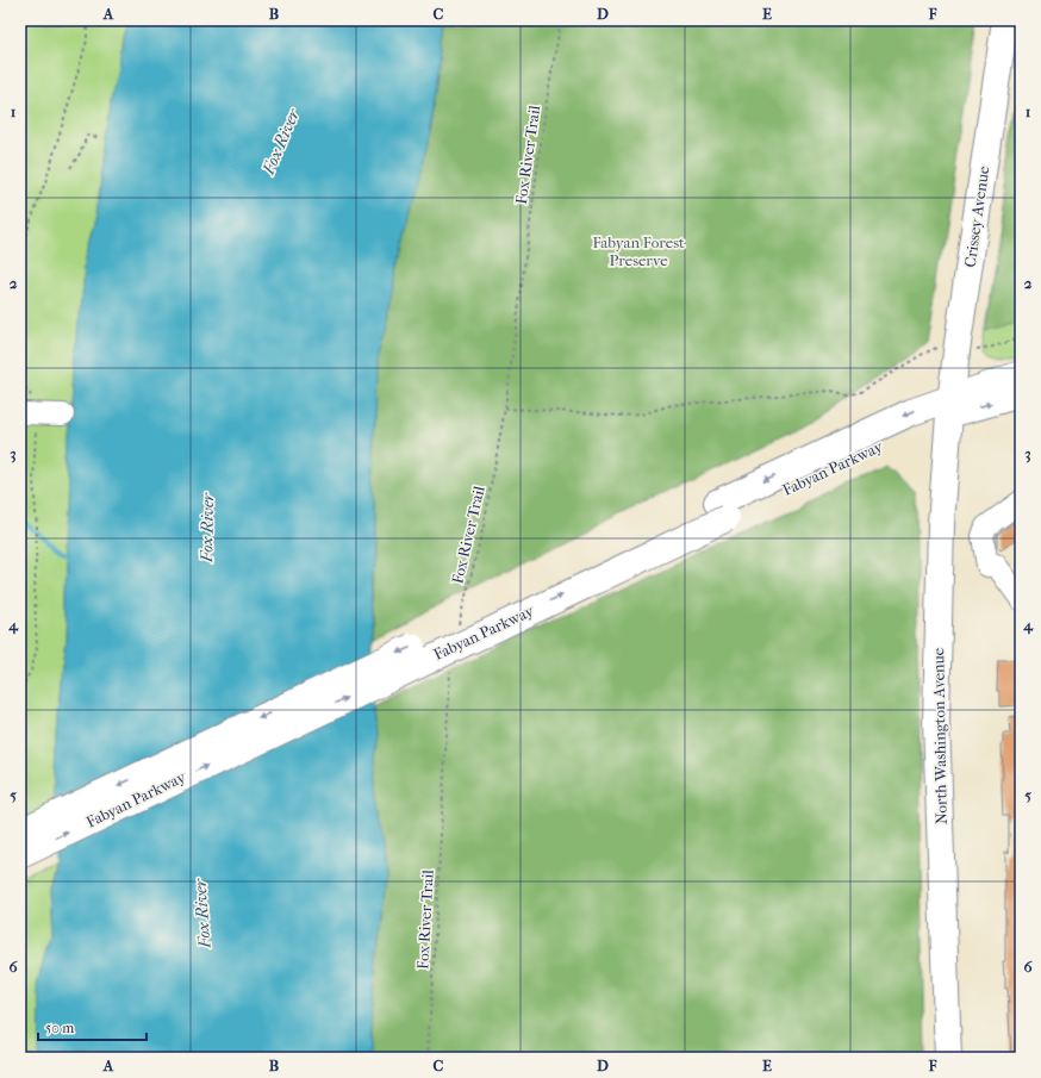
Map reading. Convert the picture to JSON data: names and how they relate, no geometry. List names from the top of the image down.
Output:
{
  "streets": {
    "main road": ["Crissey Avenue", "Fabyan Parkway", "North Washington Avenue"],
    "path": ["Fox River Trail"]
  },
  "crossings": [
    ["Crissey Avenue", "Fabyan Parkway"],
    ["Crissey Avenue", "North Washington Avenue"],
    ["Fabyan Parkway", "North Washington Avenue"]
  ],
  "water": ["Fox River"],
  "parks": ["Fabyan Forest Preserve"],
  "scale_bar": "50 m",
  "grid": {
    "columns": [
      "A",
      "B",
      "C",
      "D",
      "E",
      "F"
    ],
    "rows": [
      "1",
      "2",
      "3",
      "4",
      "5",
      "6"
    ]
  }
}
